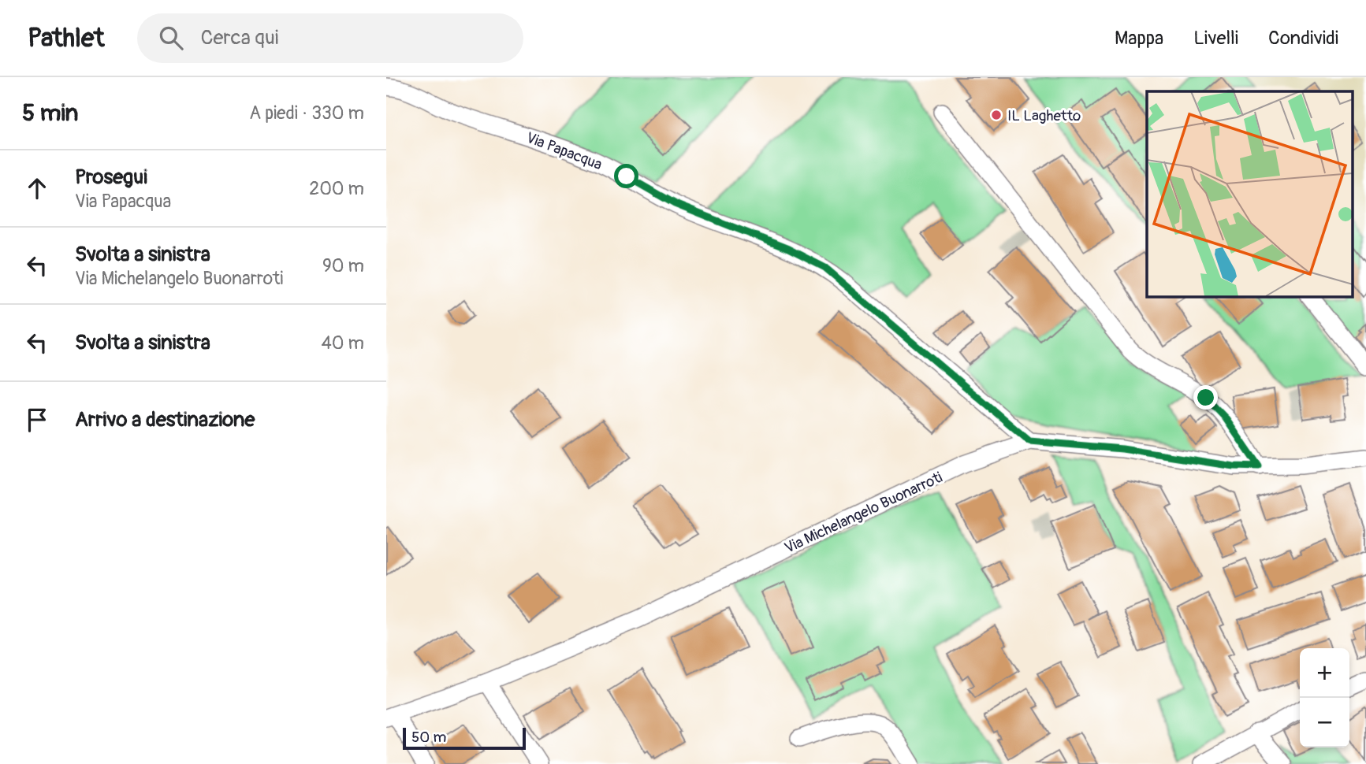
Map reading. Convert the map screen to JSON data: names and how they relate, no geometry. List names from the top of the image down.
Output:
{
  "streets": {
    "street": ["Via Papacqua", "Via Michelangelo Buonarroti"]
  },
  "crossings": [
    ["Via Papacqua", "Via Michelangelo Buonarroti"]
  ],
  "places": ["IL Laghetto"],
  "scale_bar": "50 m",
  "page": {
    "header": "Pathlet",
    "search": "Cerca qui",
    "nav": ["Mappa", "Livelli", "Condividi"],
    "heading": ["5 min", "A piedi · 330 m"],
    "list": [
      ["Prosegui", "Via Papacqua", "200 m"],
      ["Svolta a sinistra", "Via Michelangelo Buonarroti", "90 m"],
      ["Svolta a sinistra", "40 m"],
      "Arrivo a destinazione"
    ],
    "map_buttons": ["+", "−"],
    "scale": "50 m"
  }
}
